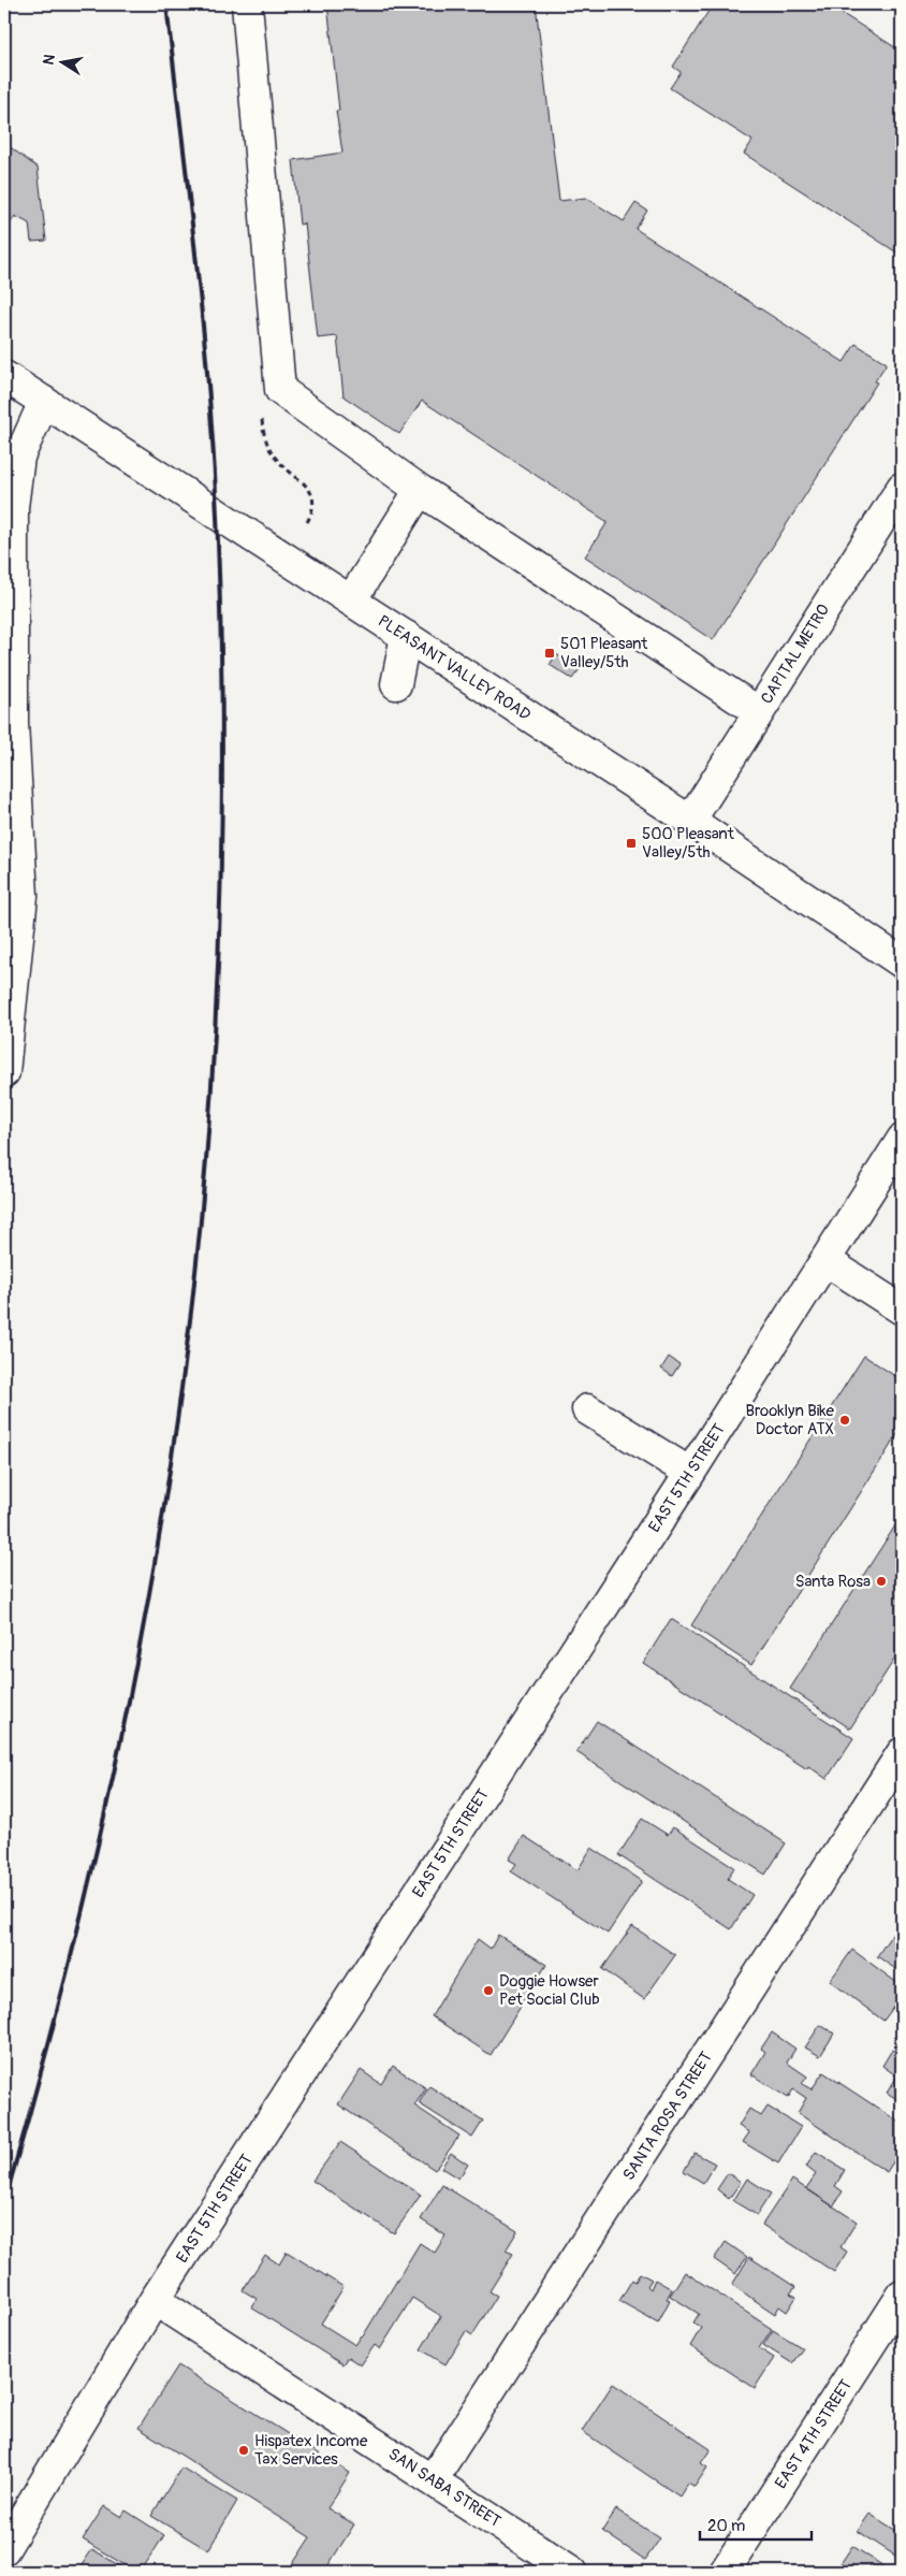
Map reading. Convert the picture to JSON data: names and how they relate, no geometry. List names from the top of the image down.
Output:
{
  "streets": {
    "street": [
      "CAPITAL METRO",
      "PLEASANT VALLEY ROAD",
      "EAST 5TH STREET",
      "SANTA ROSA STREET",
      "EAST 4TH STREET",
      "SAN SABA STREET"
    ]
  },
  "crossings": [
    ["CAPITAL METRO", "PLEASANT VALLEY ROAD"],
    ["EAST 5TH STREET", "SAN SABA STREET"],
    ["SANTA ROSA STREET", "SAN SABA STREET"]
  ],
  "places": {
    "transit": ["501 Pleasant Valley/5th", "500 Pleasant Valley/5th"],
    "other": [
      "Brooklyn Bike Doctor ATX",
      "Santa Rosa",
      "Doggie Howser Pet Social Club",
      "Hispatex Income Tax Services"
    ]
  },
  "scale_bar": "20 m",
  "north": "left"
}
